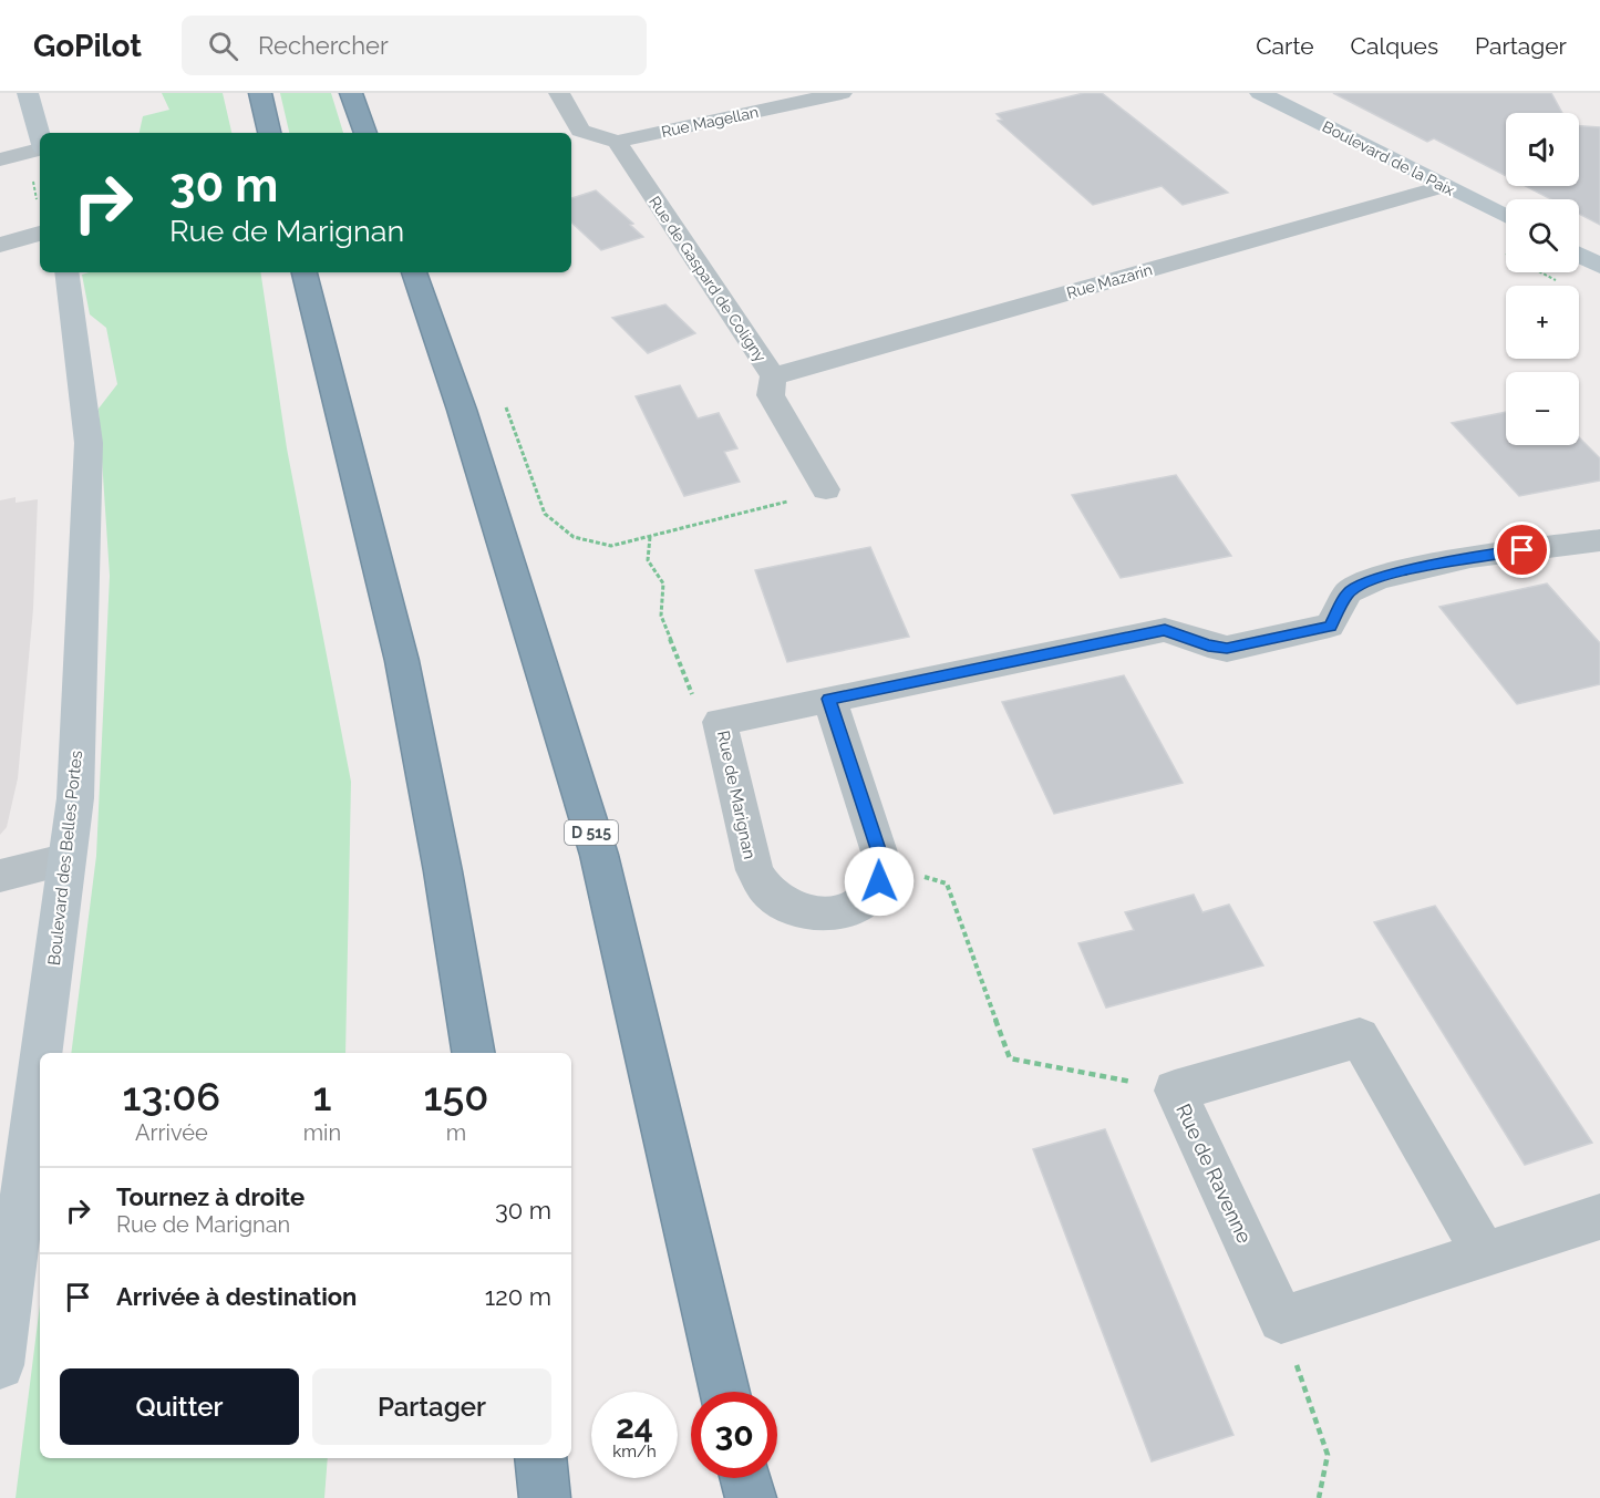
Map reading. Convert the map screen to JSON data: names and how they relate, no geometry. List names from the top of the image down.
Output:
{
  "streets": {
    "highway": ["D 515"],
    "street": [
      "Rue Magellan",
      "Boulevard de la Paix",
      "Rue de Gaspard de Coligny",
      "Rue Mazarin",
      "Rue de Marignan",
      "Boulevard des Belles Portes",
      "Rue de Ravenne"
    ]
  },
  "crossings": [
    ["Rue Magellan", "Rue de Gaspard de Coligny"],
    ["Boulevard de la Paix", "Rue Mazarin"],
    ["Rue de Gaspard de Coligny", "Rue Mazarin"]
  ],
  "page": {
    "header": "GoPilot",
    "search": "Rechercher",
    "nav": ["Carte", "Calques", "Partager"],
    "map_buttons": ["+", "−"],
    "turn": ["30 m", "Rue de Marignan"],
    "eta": [
      "13:06",
      "Arrivée",
      "1",
      "min",
      "150",
      "m"
    ],
    "list": [
      {
        "name": "Tournez à droite",
        "note": "Rue de Marignan",
        "value": "30 m"
      },
      {
        "name": "Arrivée à destination",
        "value": "120 m"
      }
    ],
    "buttons": ["Quitter", "Partager"],
    "speed": "24 km/h",
    "limit": "30"
  }
}
